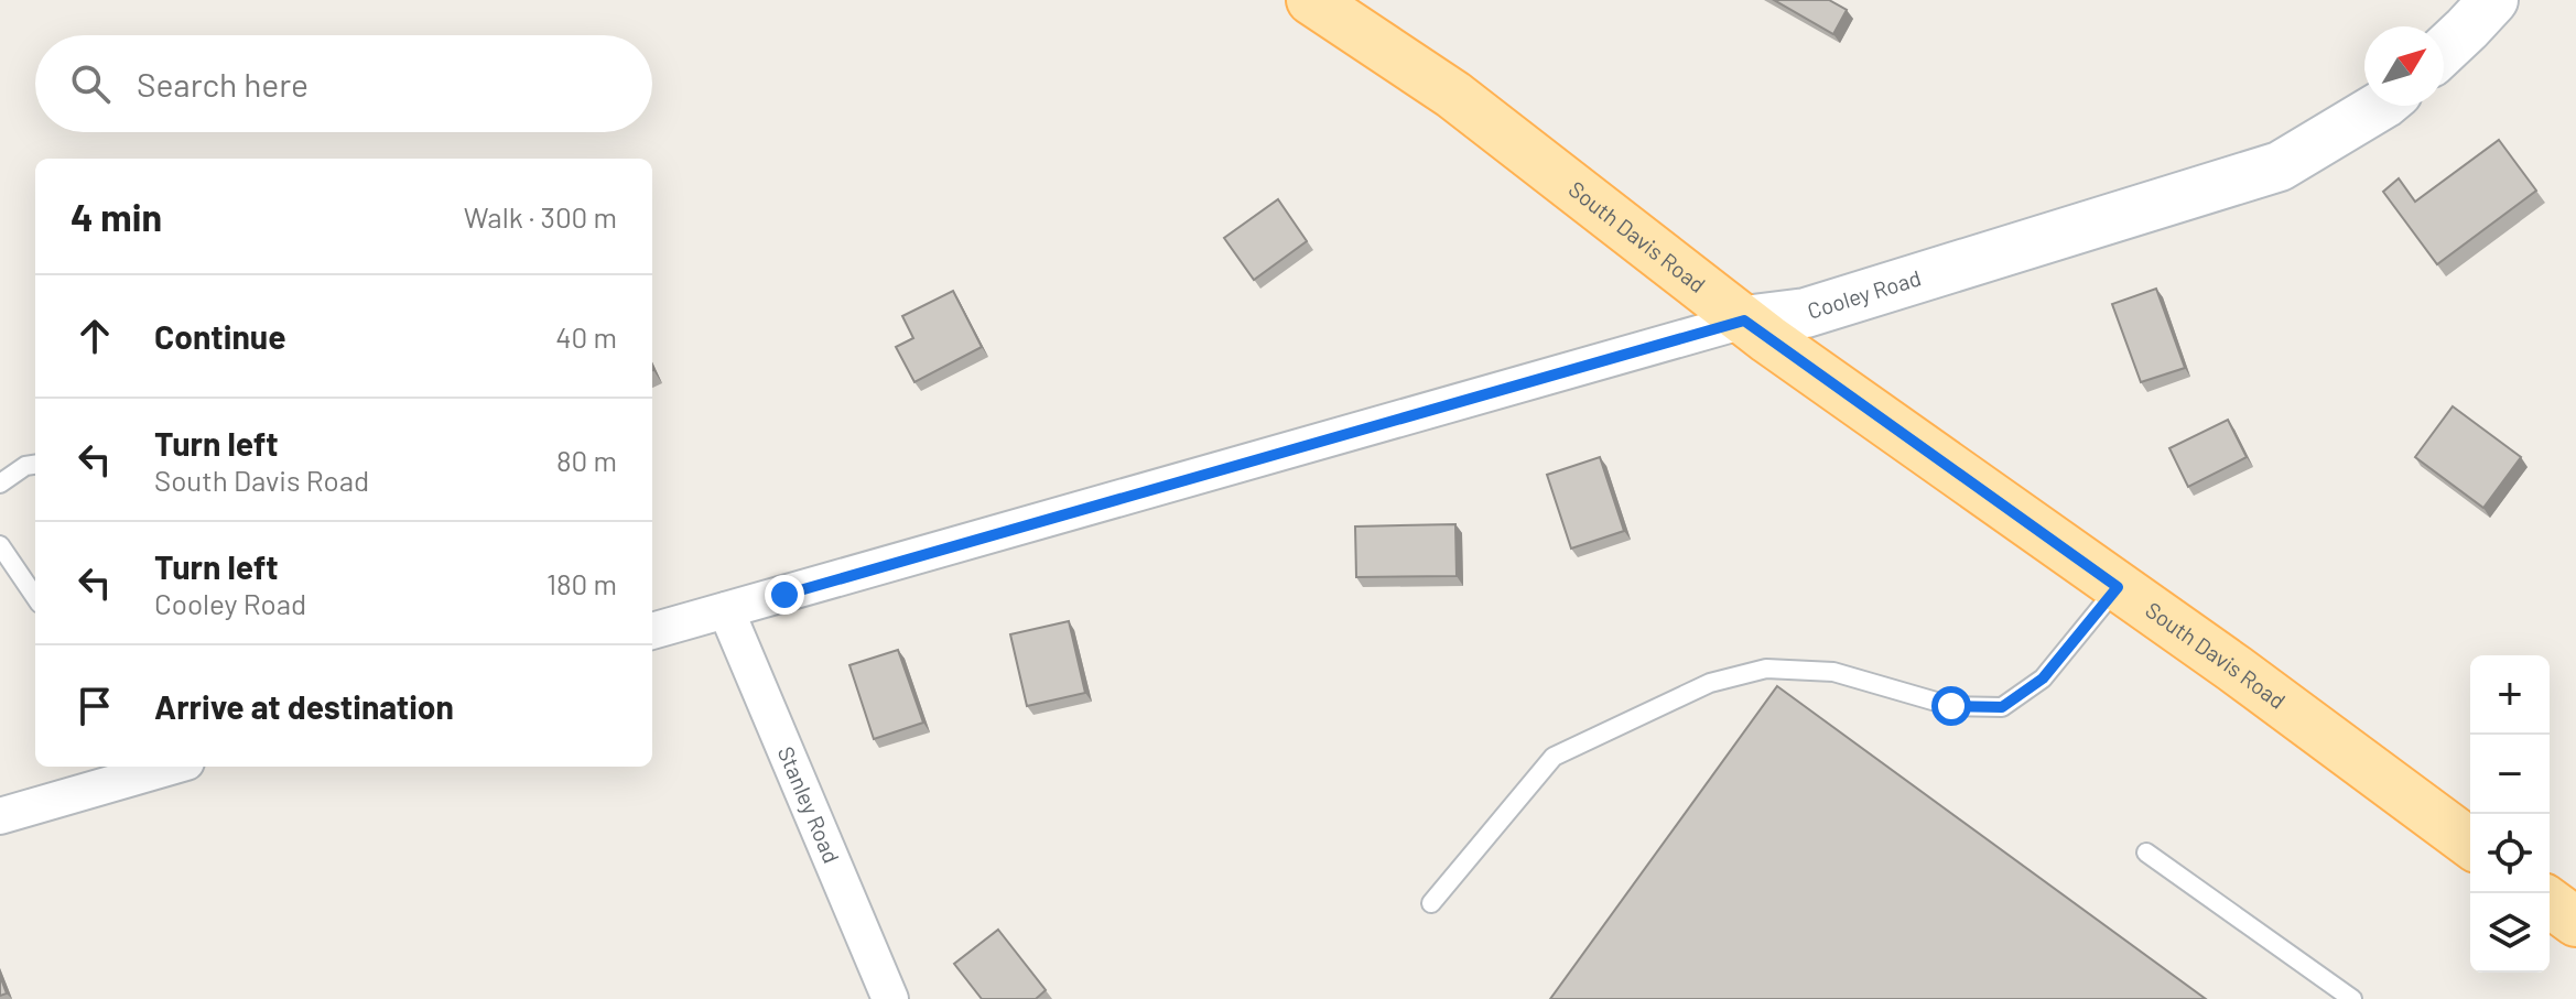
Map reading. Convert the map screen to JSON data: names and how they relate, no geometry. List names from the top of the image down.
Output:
{
  "streets": {
    "main road": ["South Davis Road"],
    "street": ["Cooley Road", "Stanley Road"]
  },
  "crossings": [
    ["South Davis Road", "Cooley Road"],
    ["Cooley Road", "Stanley Road"]
  ],
  "north": "top right",
  "page": {
    "search": "Search here",
    "heading": ["4 min", "Walk · 300 m"],
    "list": [
      ["Continue", "40 m"],
      ["Turn left", "South Davis Road", "80 m"],
      ["Turn left", "Cooley Road", "180 m"],
      "Arrive at destination"
    ],
    "map_buttons": ["+", "−"]
  }
}
